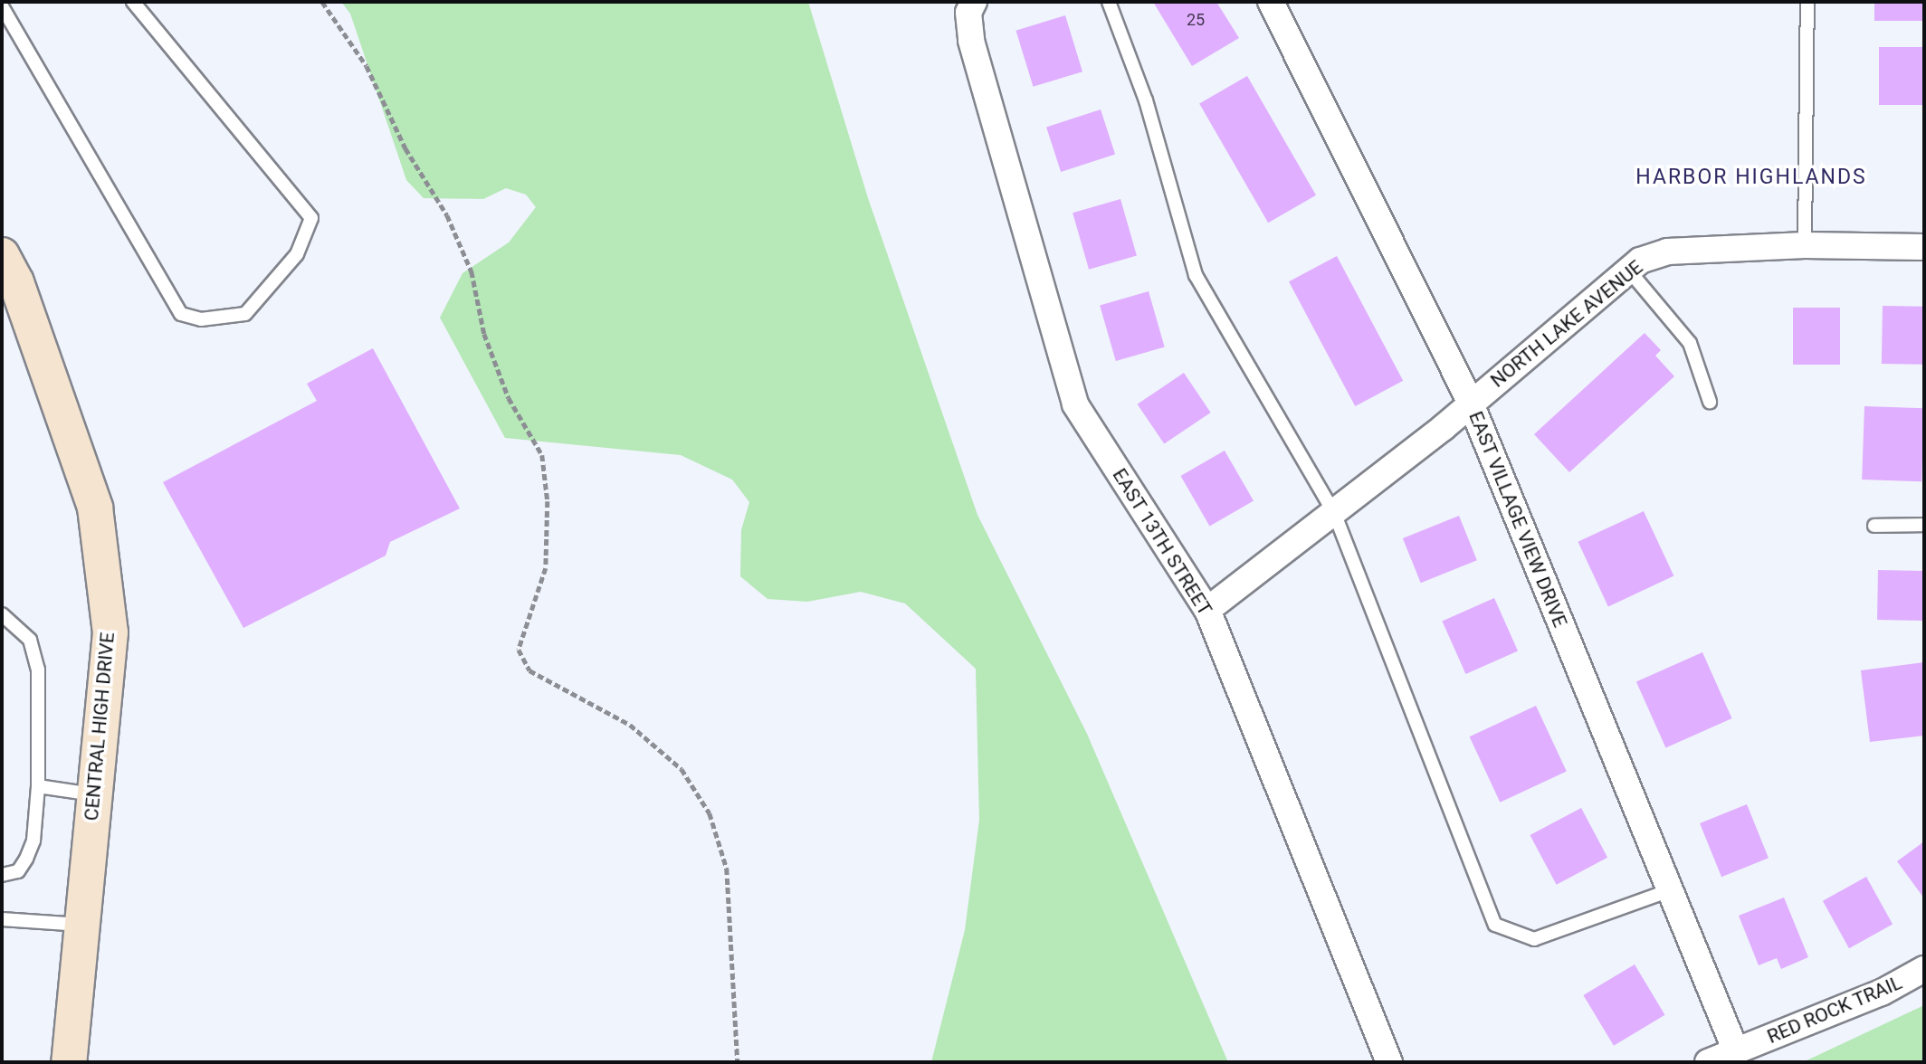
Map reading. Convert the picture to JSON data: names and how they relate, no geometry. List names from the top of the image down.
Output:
{
  "streets": {
    "street": [
      "NORTH LAKE AVENUE",
      "EAST VILLAGE VIEW DRIVE",
      "EAST 13TH STREET",
      "CENTRAL HIGH DRIVE",
      "RED ROCK TRAIL"
    ]
  },
  "crossings": [
    ["NORTH LAKE AVENUE", "EAST VILLAGE VIEW DRIVE"],
    ["NORTH LAKE AVENUE", "EAST 13TH STREET"],
    ["EAST VILLAGE VIEW DRIVE", "RED ROCK TRAIL"]
  ],
  "districts": ["HARBOR HIGHLANDS"],
  "house_numbers": ["25"]
}
